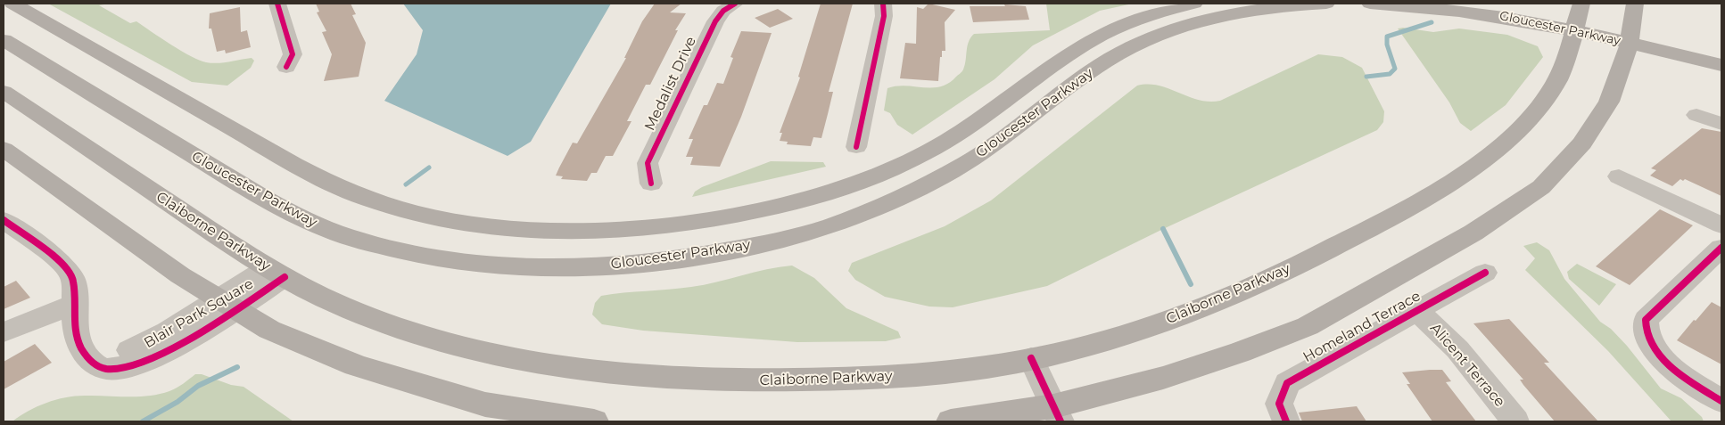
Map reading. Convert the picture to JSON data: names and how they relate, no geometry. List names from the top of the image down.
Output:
{
  "streets": {
    "main road": ["Gloucester Parkway", "Claiborne Parkway"],
    "street": [
      "Medalist Drive",
      "Blair Park Square",
      "Homeland Terrace",
      "Alicent Terrace"
    ]
  },
  "crossings": [
    ["Gloucester Parkway", "Claiborne Parkway"],
    ["Claiborne Parkway", "Blair Park Square"],
    ["Homeland Terrace", "Alicent Terrace"]
  ]
}
